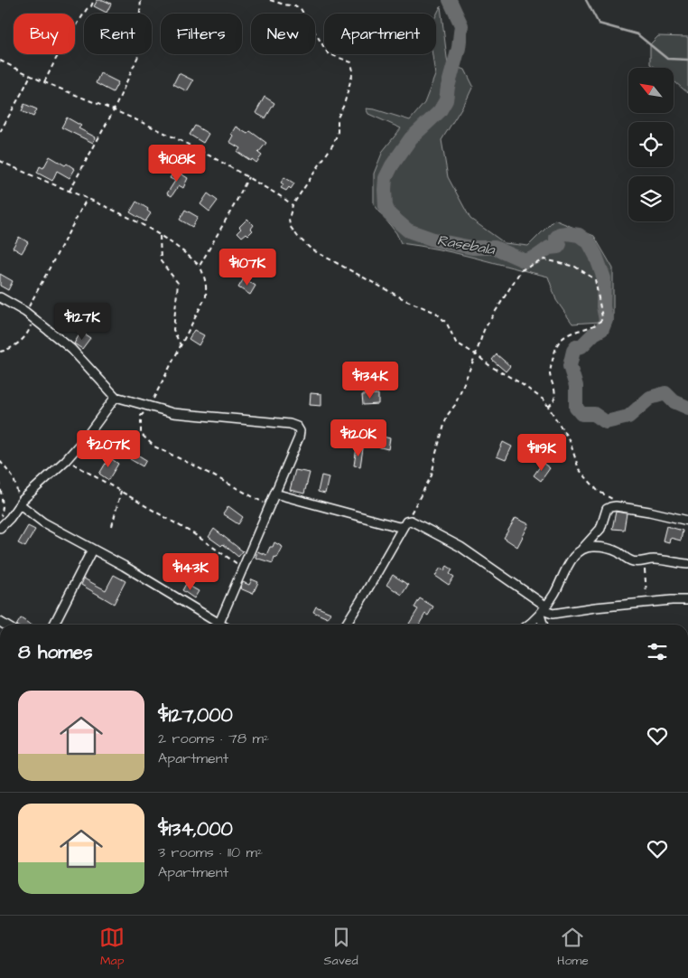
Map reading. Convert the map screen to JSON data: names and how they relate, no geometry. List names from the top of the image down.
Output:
{
  "water": ["Rasebala"],
  "north": "top left",
  "page": {
    "chip": [
      "Buy",
      "Rent",
      "Filters",
      "New",
      "Apartment"
    ],
    "price": [
      "$108K",
      "$107K",
      "$127K",
      "$134K",
      "$120K",
      "$207K",
      "$119K",
      "$143K"
    ],
    "heading": "8 homes",
    "list": [
      {
        "name": "$127,000",
        "note": "2 rooms · 78 m² · Apartment"
      },
      {
        "name": "$134,000",
        "note": "3 rooms · 110 m² · Apartment"
      }
    ],
    "tabs": ["Map", "Saved", "Home"]
  }
}
